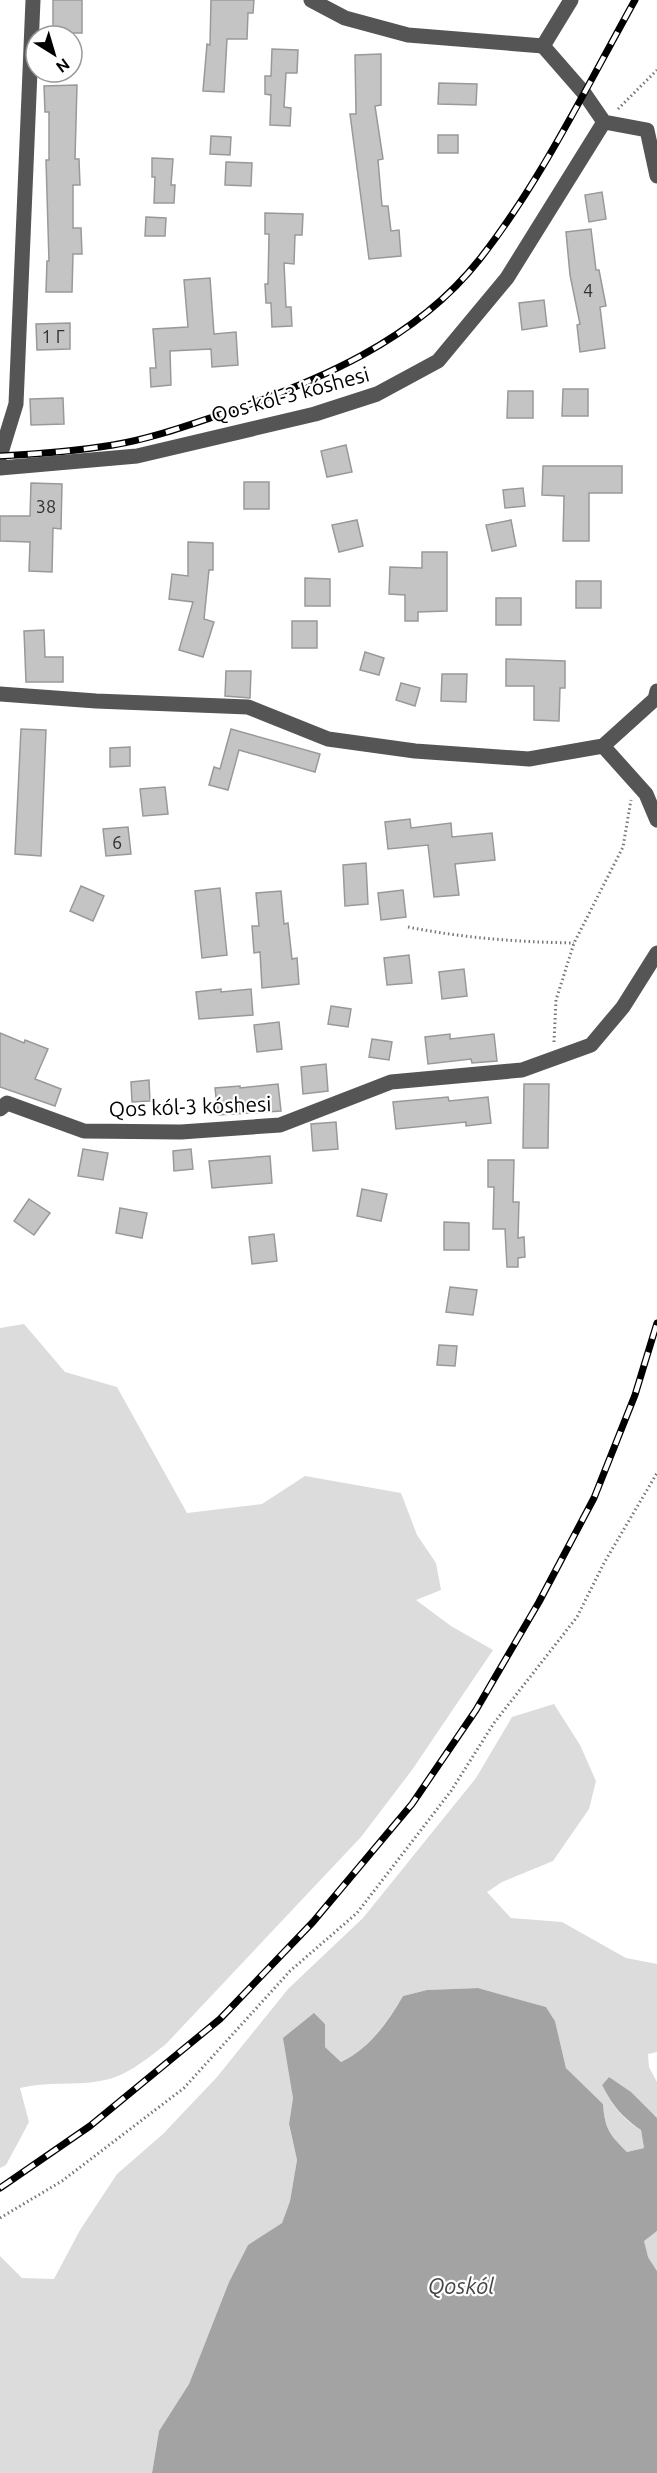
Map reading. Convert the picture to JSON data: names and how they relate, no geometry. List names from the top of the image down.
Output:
{
  "streets": {
    "street": ["Qos kól-3 kóshesi"]
  },
  "water": ["Qoskól"],
  "house_numbers": [
    "4",
    "1 Г",
    "38",
    "6"
  ],
  "north": "bottom right"
}
